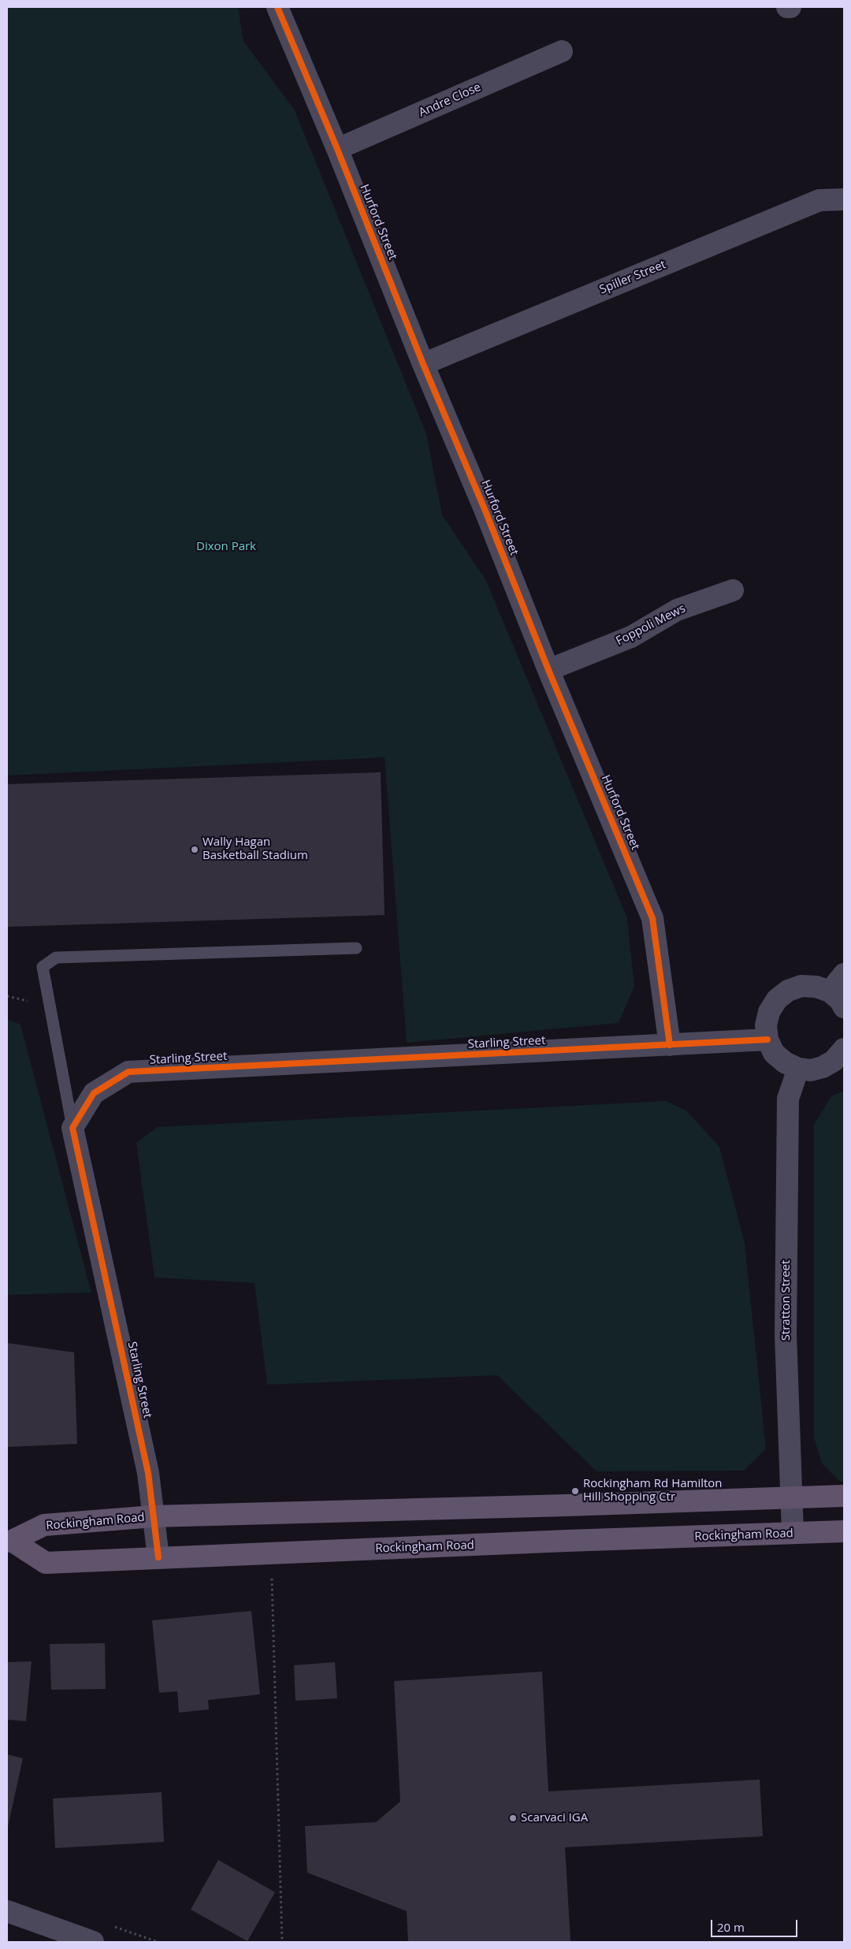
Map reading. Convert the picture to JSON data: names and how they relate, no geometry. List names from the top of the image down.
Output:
{
  "streets": {
    "main road": ["Rockingham Road"],
    "street": [
      "Andre Close",
      "Hurford Street",
      "Spiller Street",
      "Foppoli Mews",
      "Starling Street",
      "Stratton Street"
    ]
  },
  "crossings": [
    ["Andre Close", "Hurford Street"],
    ["Hurford Street", "Spiller Street"],
    ["Hurford Street", "Foppoli Mews"],
    ["Hurford Street", "Starling Street"],
    ["Starling Street", "Rockingham Road"],
    ["Stratton Street", "Rockingham Road"]
  ],
  "parks": ["Dixon Park"],
  "places": ["Wally Hagan Basketball Stadium", "Rockingham Rd Hamilton Hill Shopping Ctr", "Scarvaci IGA"],
  "scale_bar": "20 m"
}
